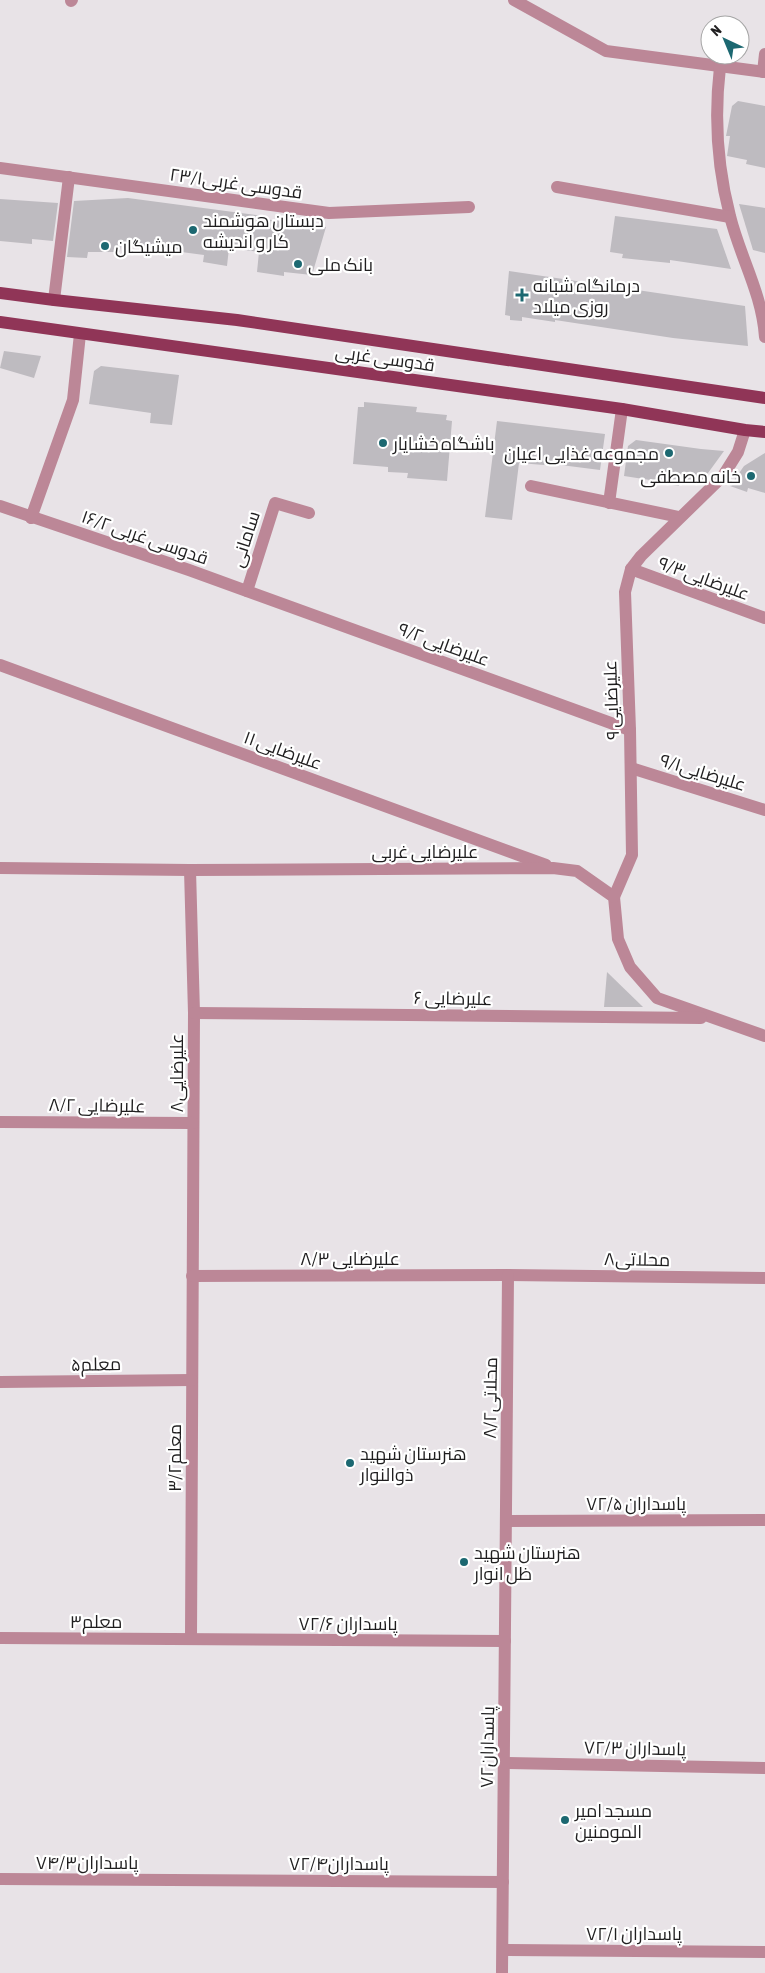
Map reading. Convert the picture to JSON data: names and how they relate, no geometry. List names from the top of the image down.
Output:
{
  "streets": {
    "main road": ["قدوسی غربی"],
    "street": [
      "قدوسی غربی۲۳/۱",
      "۱۶/۲ قدوسی غربی",
      "سامانی",
      "علیرضایی۹/۳",
      "۹/۲ علیرضایی",
      "۹ علیرضایی",
      "۱۱ علیرضایی",
      "علیرضایی۹/۱",
      "علیرضایی غربی",
      "۶ علیرضایی",
      "علیرضایی۸",
      "علیرضایی ۸/۲",
      "۸/۳ علیرضایی",
      "محلاتی۸",
      "معلم۵",
      "محلاتی۸/۲",
      "معلم۳/۲",
      "۷۲/۵ پاسداران",
      "معلم۳",
      "۷۲/۶ پاسداران",
      "پاسداران۷۲",
      "۷۲/۳ پاسداران",
      "پاسداران۷۴/۳",
      "پاسداران۷۲/۴",
      "۷۲/۱ پاسداران"
    ]
  },
  "crossings": [
    ["قدوسی غربی", "۹ علیرضایی"],
    ["۱۶/۲ قدوسی غربی", "سامانی"],
    ["۱۶/۲ قدوسی غربی", "۹/۲ علیرضایی"],
    ["سامانی", "۹/۲ علیرضایی"],
    ["علیرضایی۹/۳", "۹ علیرضایی"],
    ["۹/۲ علیرضایی", "۹ علیرضایی"],
    ["۹ علیرضایی", "علیرضایی۹/۱"],
    ["۹ علیرضایی", "علیرضایی غربی"],
    ["۱۱ علیرضایی", "علیرضایی غربی"],
    ["علیرضایی غربی", "علیرضایی۸"],
    ["۶ علیرضایی", "علیرضایی۸"],
    ["علیرضایی۸", "علیرضایی ۸/۲"],
    ["علیرضایی۸", "۸/۳ علیرضایی"],
    ["علیرضایی۸", "معلم۳/۲"],
    ["۸/۳ علیرضایی", "محلاتی۸"],
    ["۸/۳ علیرضایی", "محلاتی۸/۲"],
    ["۸/۳ علیرضایی", "معلم۳/۲"],
    ["محلاتی۸", "محلاتی۸/۲"],
    ["معلم۵", "معلم۳/۲"],
    ["محلاتی۸/۲", "۷۲/۵ پاسداران"],
    ["محلاتی۸/۲", "پاسداران۷۲"],
    ["معلم۳/۲", "معلم۳"],
    ["معلم۳/۲", "۷۲/۶ پاسداران"],
    ["۷۲/۵ پاسداران", "پاسداران۷۲"],
    ["معلم۳", "۷۲/۶ پاسداران"],
    ["۷۲/۶ پاسداران", "پاسداران۷۲"],
    ["پاسداران۷۲", "۷۲/۳ پاسداران"],
    ["پاسداران۷۲", "پاسداران۷۲/۴"],
    ["پاسداران۷۲", "۷۲/۱ پاسداران"],
    ["پاسداران۷۴/۳", "پاسداران۷۲/۴"]
  ],
  "places": {
    "other": [
      "دبستان هوشمند کار و اندیشه",
      "میشیگان",
      "بانک ملی",
      "باشگاه خشایار",
      "مجموعه غذایی اعیان",
      "خانه مصطفی",
      "هنرستان شهید ذوالنوار",
      "هنرستان شهید ظل انوار",
      "مسجد امیر المومنین"
    ],
    "health": ["درمانگاه شبانه روزی میلاد"]
  },
  "north": "top left"
}
